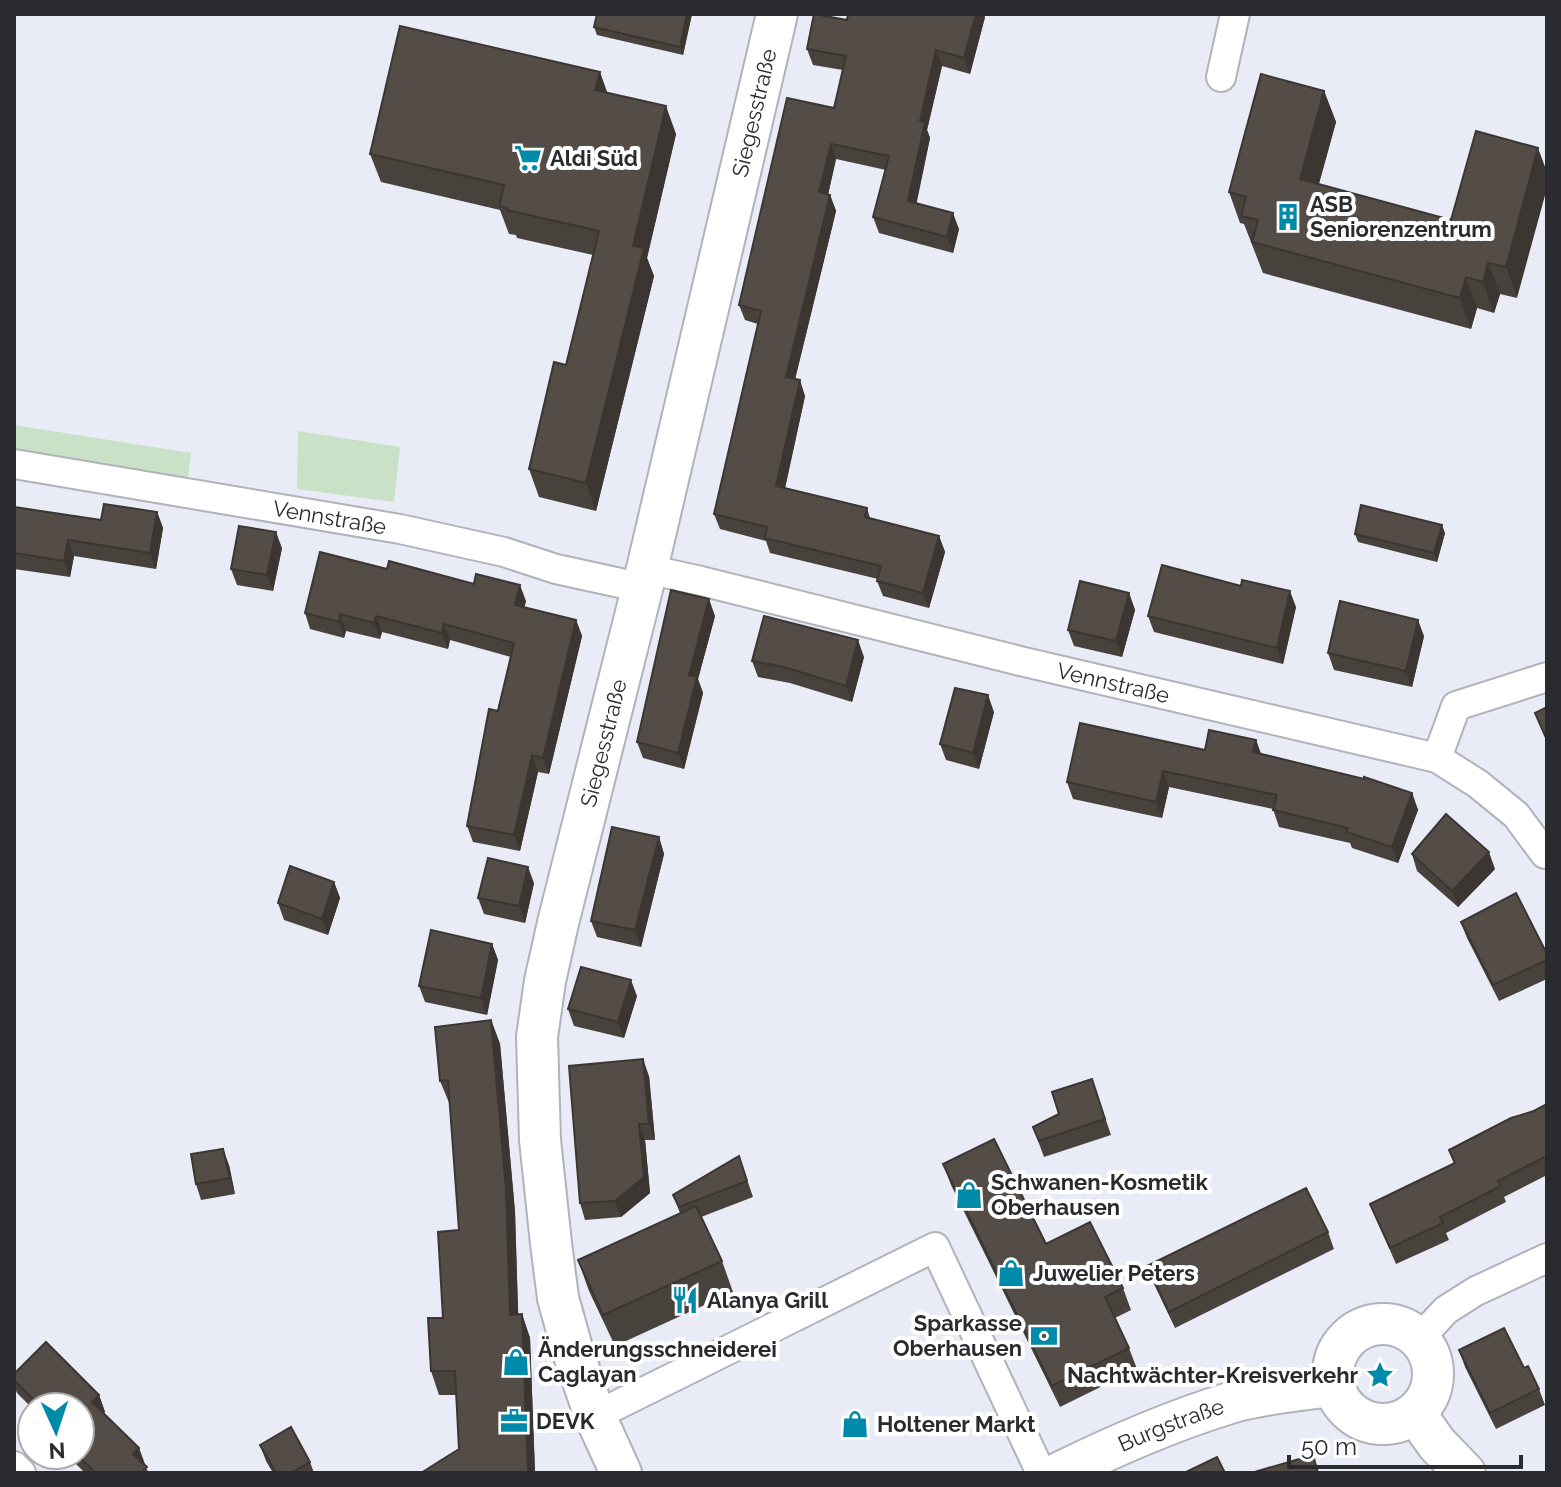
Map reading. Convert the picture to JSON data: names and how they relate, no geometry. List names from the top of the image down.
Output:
{
  "streets": {
    "main road": ["Siegesstraße", "Burgstraße"],
    "street": ["Vennstraße"]
  },
  "crossings": [
    ["Siegesstraße", "Vennstraße"]
  ],
  "places": {
    "supermarket": ["Aldi Süd"],
    "building": ["ASB Seniorenzentrum"],
    "shop": [
      "Schwanen-Kosmetik Oberhausen",
      "Juwelier Peters",
      "Änderungsschneiderei Caglayan",
      "Holtener Markt"
    ],
    "restaurant": ["Alanya Grill"],
    "bank": ["Sparkasse Oberhausen"],
    "place": ["Nachtwächter-Kreisverkehr"],
    "office": ["DEVK"]
  },
  "scale_bar": "50 m",
  "north": "bottom"
}
